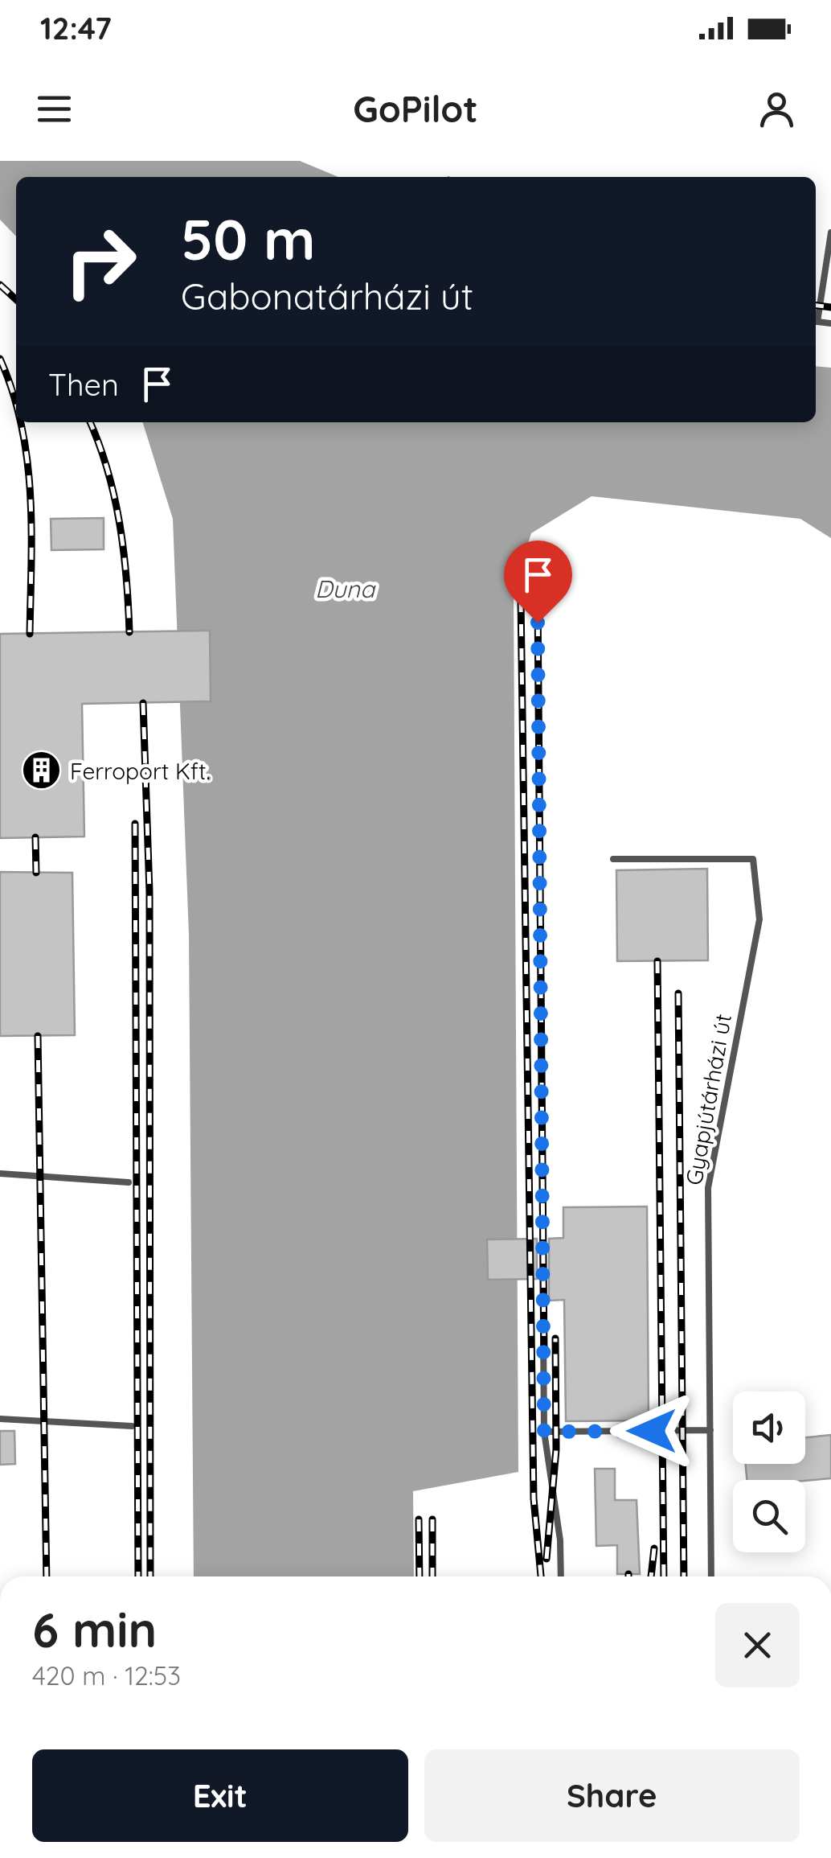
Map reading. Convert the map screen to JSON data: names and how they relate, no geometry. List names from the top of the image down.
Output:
{
  "streets": {
    "lane": ["Gyapjútárházi út"]
  },
  "water": ["Duna"],
  "places": {
    "building": ["Ferroport Kft."]
  },
  "page": {
    "status": "12:47",
    "header": "GoPilot",
    "turn": ["50 m", "Gabonatárházi út"],
    "then": "Then",
    "heading": ["6 min", "420 m · 12:53"],
    "buttons": ["Exit", "Share"]
  }
}
